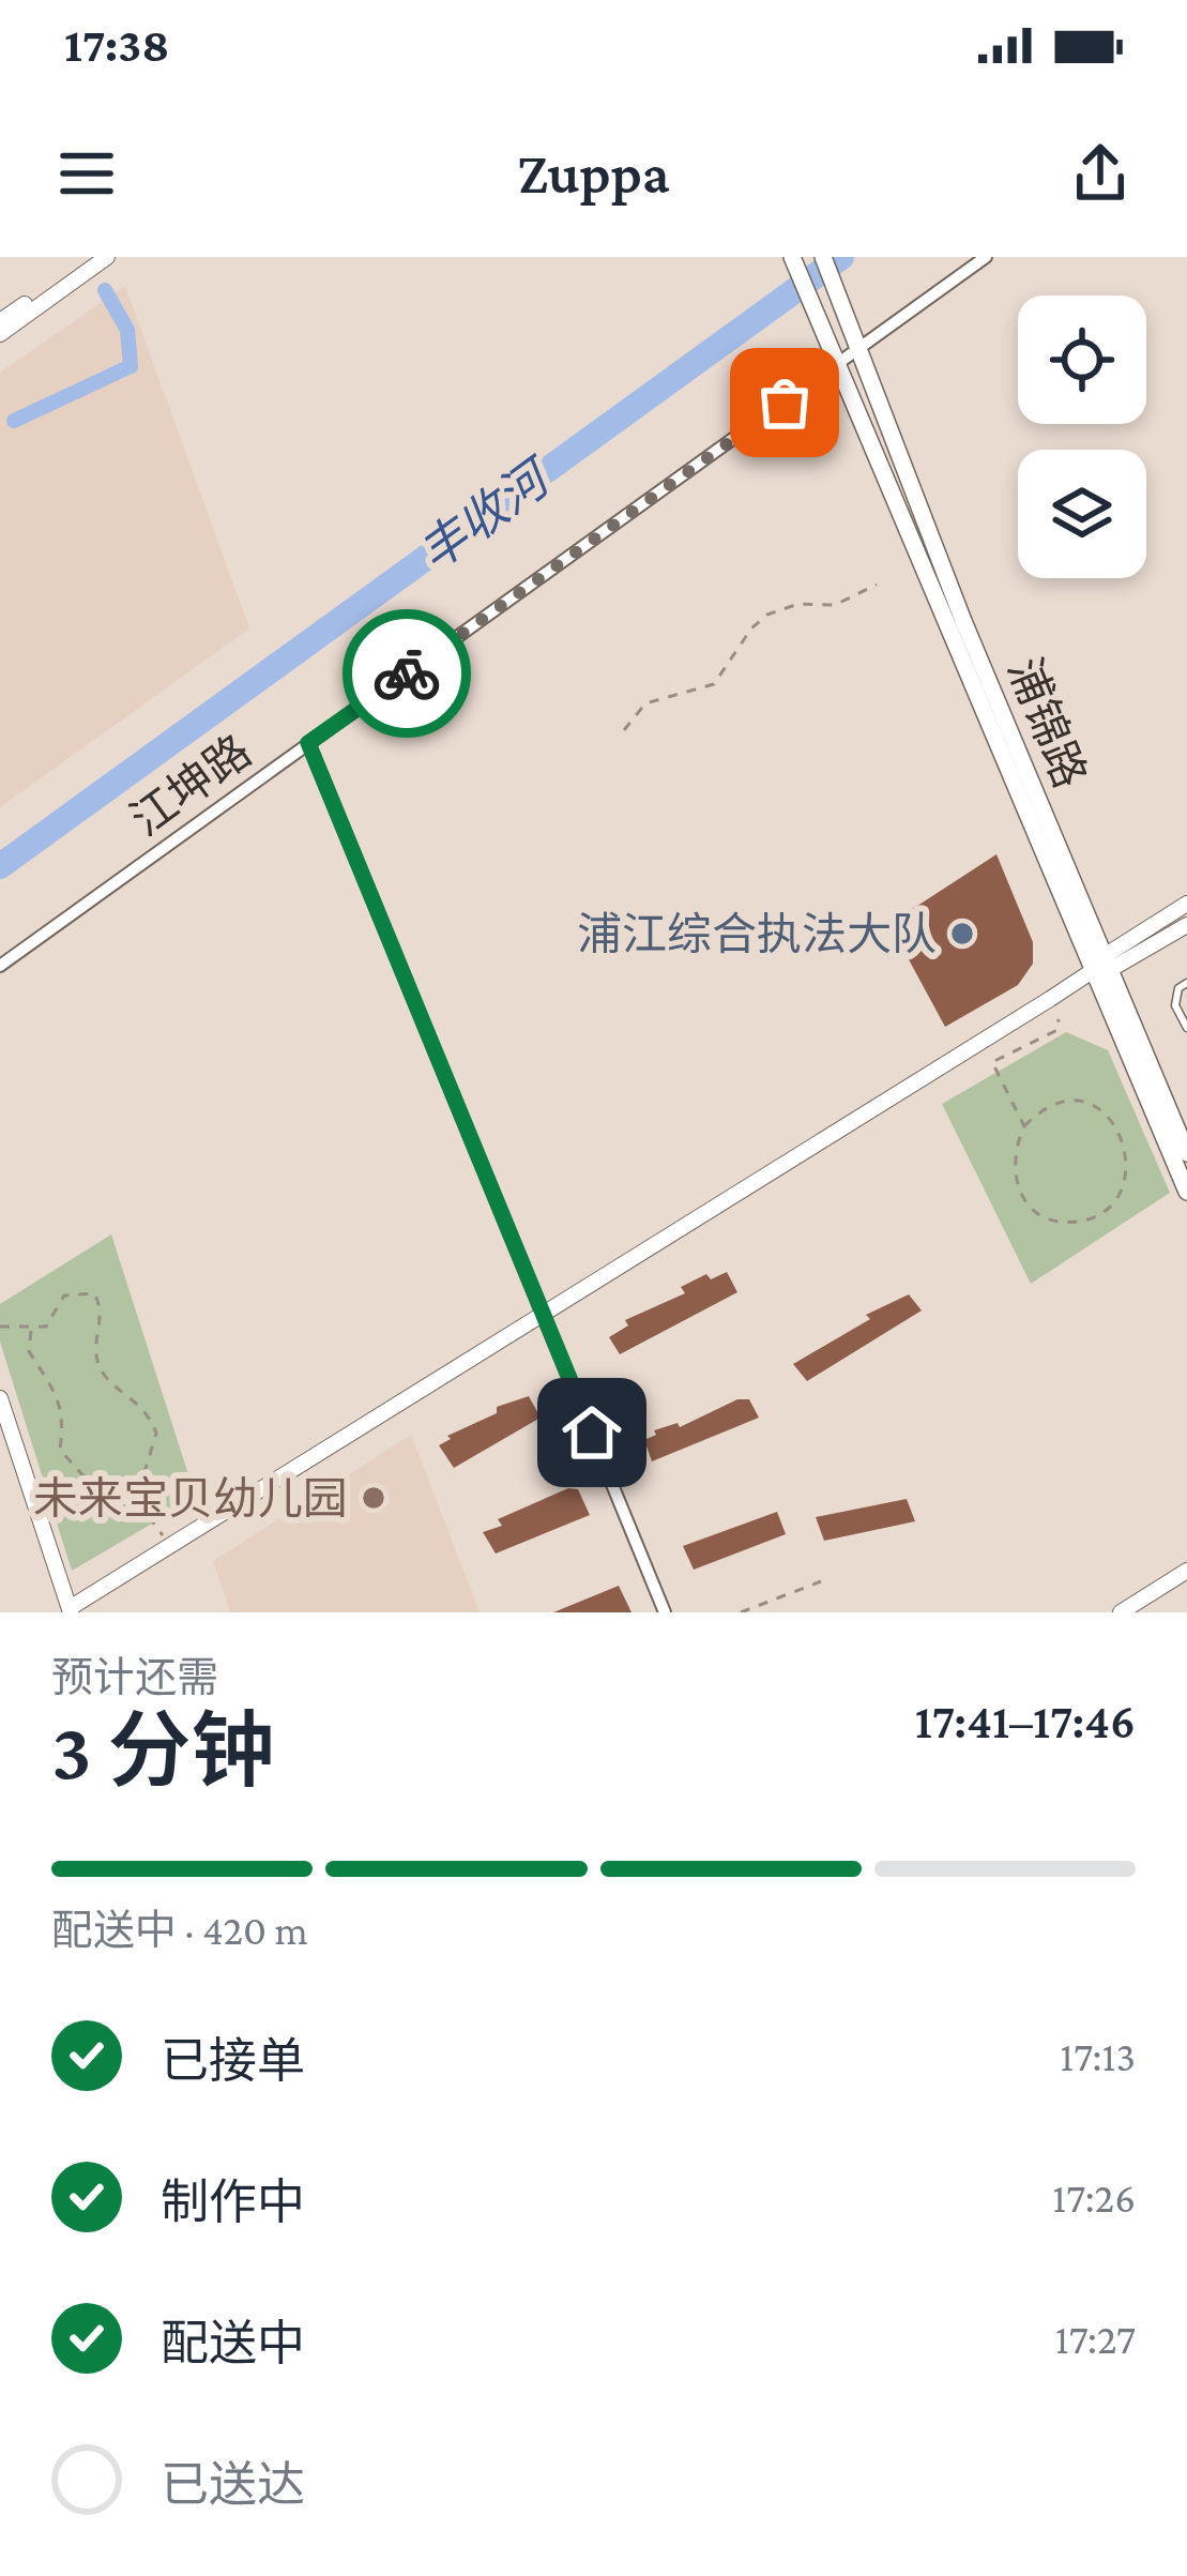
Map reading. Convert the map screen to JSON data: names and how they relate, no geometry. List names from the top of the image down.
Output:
{
  "streets": {
    "main road": ["浦锦路"],
    "street": ["江坤路"]
  },
  "crossings": [
    ["浦锦路", "江坤路"]
  ],
  "water": ["丰收河"],
  "places": ["浦江综合执法大队", "未来宝贝幼儿园"],
  "page": {
    "status": "17:38",
    "header": "Zuppa",
    "heading": ["3 分钟", "预计还需", "17:41–17:46"],
    "bar": "配送中 · 420 m",
    "list": [
      ["已接单", "17:13"],
      ["制作中", "17:26"],
      ["配送中", "17:27"],
      "已送达"
    ]
  }
}
